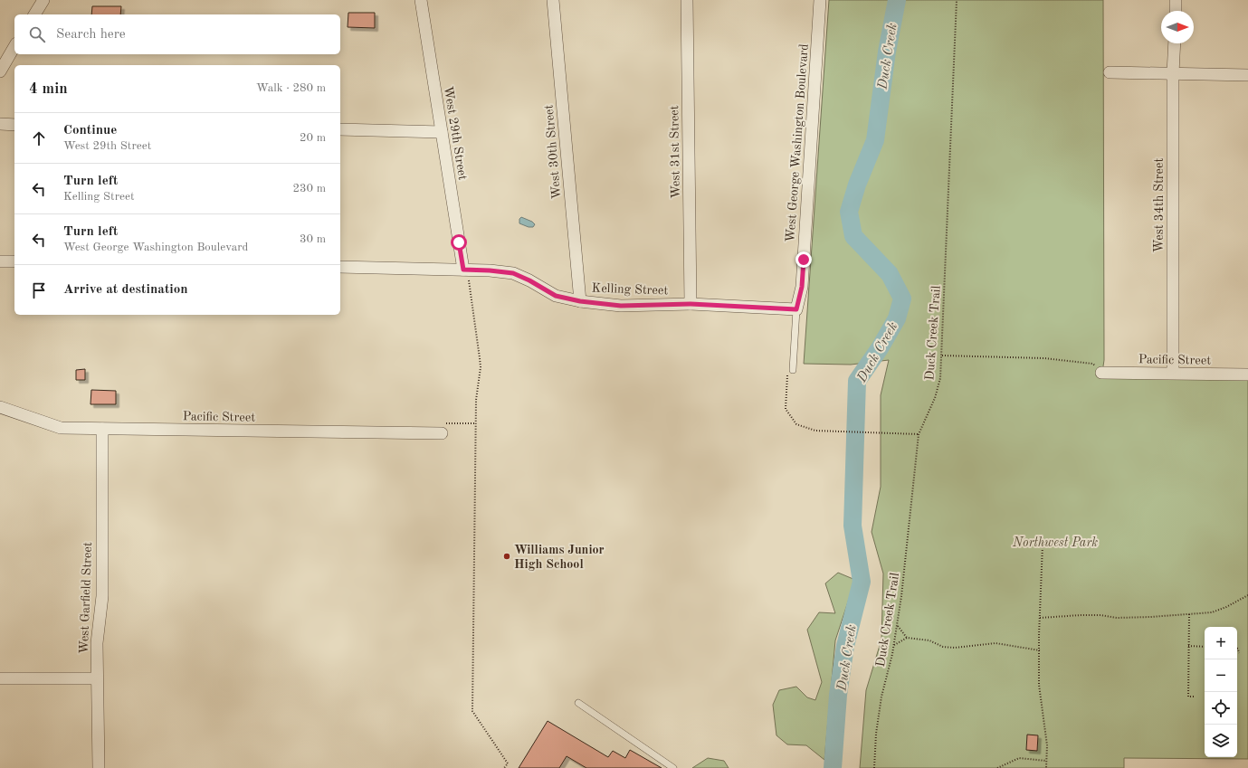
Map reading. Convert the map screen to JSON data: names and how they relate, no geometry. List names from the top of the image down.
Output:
{
  "streets": {
    "street": [
      "West 29th Street",
      "West George Washington Boulevard",
      "West 30th Street",
      "West 31st Street",
      "West 34th Street",
      "Kelling Street",
      "Pacific Street",
      "West Garfield Street"
    ],
    "path": ["Duck Creek Trail"]
  },
  "crossings": [
    ["West 29th Street", "Kelling Street"],
    ["West George Washington Boulevard", "Kelling Street"],
    ["West 30th Street", "Kelling Street"],
    ["West 31st Street", "Kelling Street"],
    ["West 34th Street", "Pacific Street"],
    ["Pacific Street", "West Garfield Street"]
  ],
  "water": ["Duck Creek"],
  "parks": ["Northwest Park"],
  "places": ["Williams Junior High School"],
  "north": "right",
  "page": {
    "search": "Search here",
    "heading": ["4 min", "Walk · 280 m"],
    "list": [
      ["Continue", "West 29th Street", "20 m"],
      ["Turn left", "Kelling Street", "230 m"],
      ["Turn left", "West George Washington Boulevard", "30 m"],
      "Arrive at destination"
    ],
    "map_buttons": ["+", "−"]
  }
}
